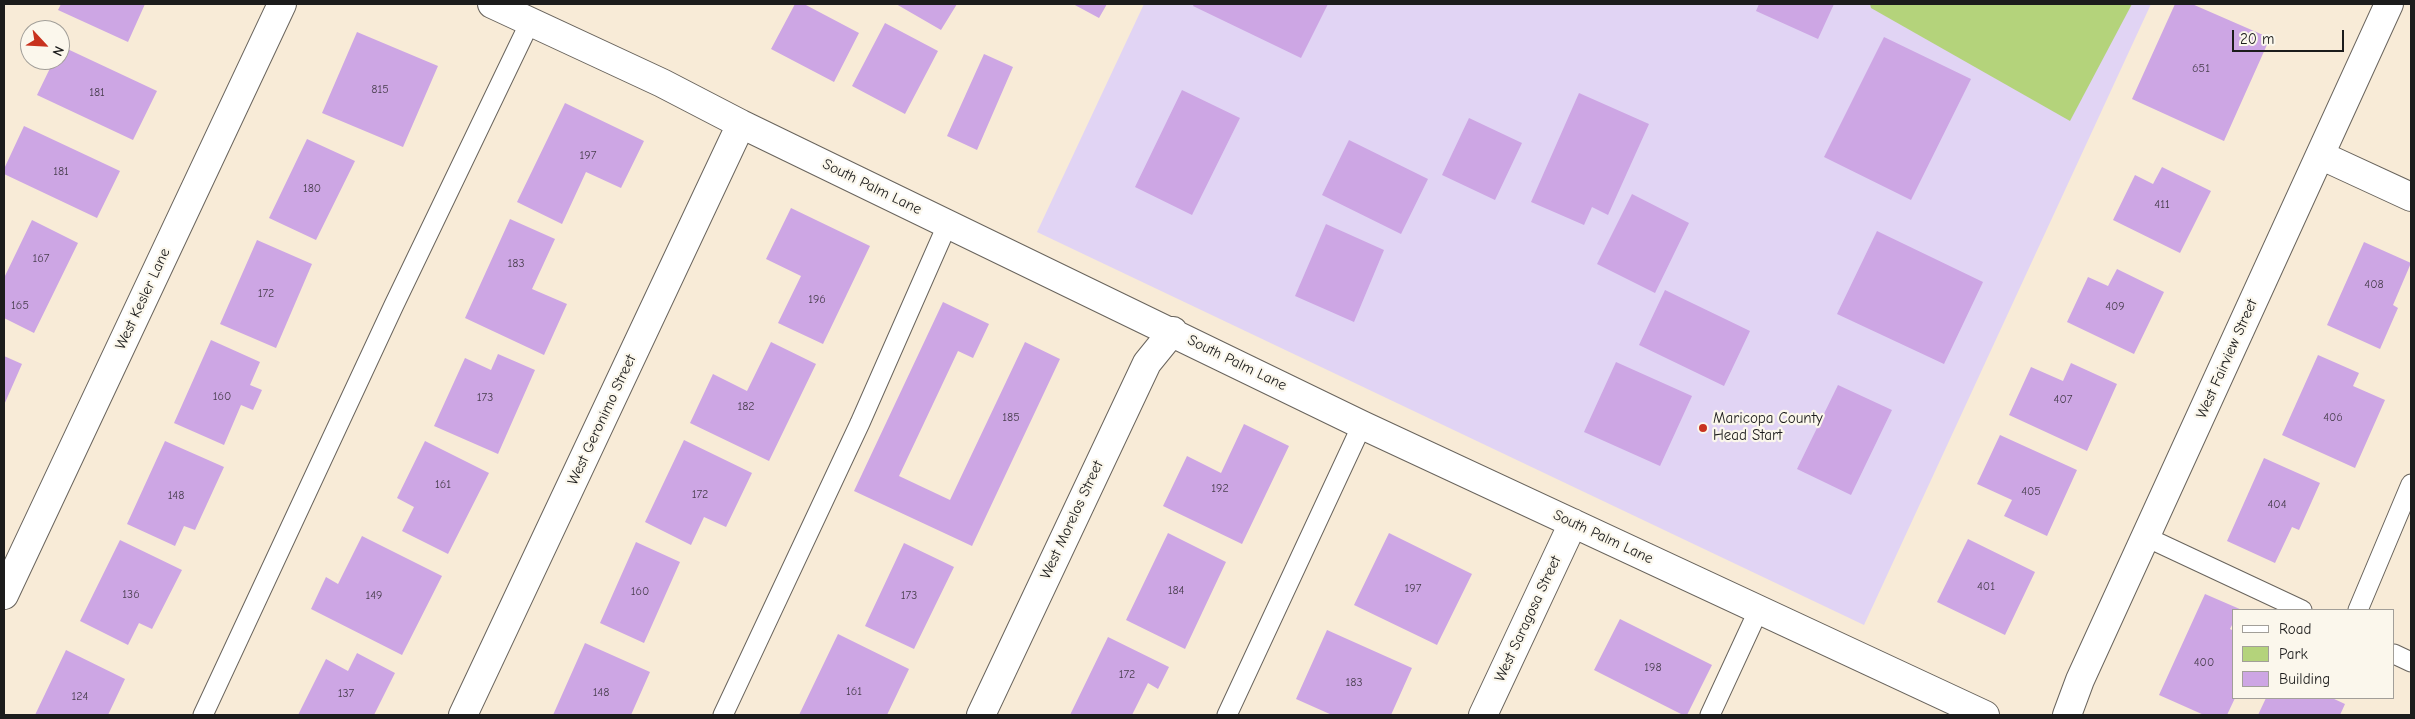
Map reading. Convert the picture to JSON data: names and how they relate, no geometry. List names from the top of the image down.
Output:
{
  "streets": {
    "street": [
      "South Palm Lane",
      "West Kesler Lane",
      "West Fairview Street",
      "West Geronimo Street",
      "West Morelos Street",
      "West Saragosa Street"
    ]
  },
  "crossings": [
    ["South Palm Lane", "West Geronimo Street"],
    ["South Palm Lane", "West Morelos Street"],
    ["South Palm Lane", "West Saragosa Street"]
  ],
  "places": ["Maricopa County Head Start"],
  "house_numbers": [
    "651",
    "815",
    "181",
    "197",
    "181",
    "180",
    "411",
    "167",
    "183",
    "408",
    "172",
    "196",
    "165",
    "409",
    "160",
    "173",
    "407",
    "182",
    "185",
    "406",
    "161",
    "192",
    "405",
    "172",
    "148",
    "404",
    "401",
    "197",
    "184",
    "160",
    "136",
    "149",
    "173",
    "400",
    "198",
    "172",
    "183",
    "161",
    "148",
    "137",
    "124"
  ],
  "legend": ["Road", "Park", "Building"],
  "scale_bar": "20 m",
  "north": "bottom right"
}
